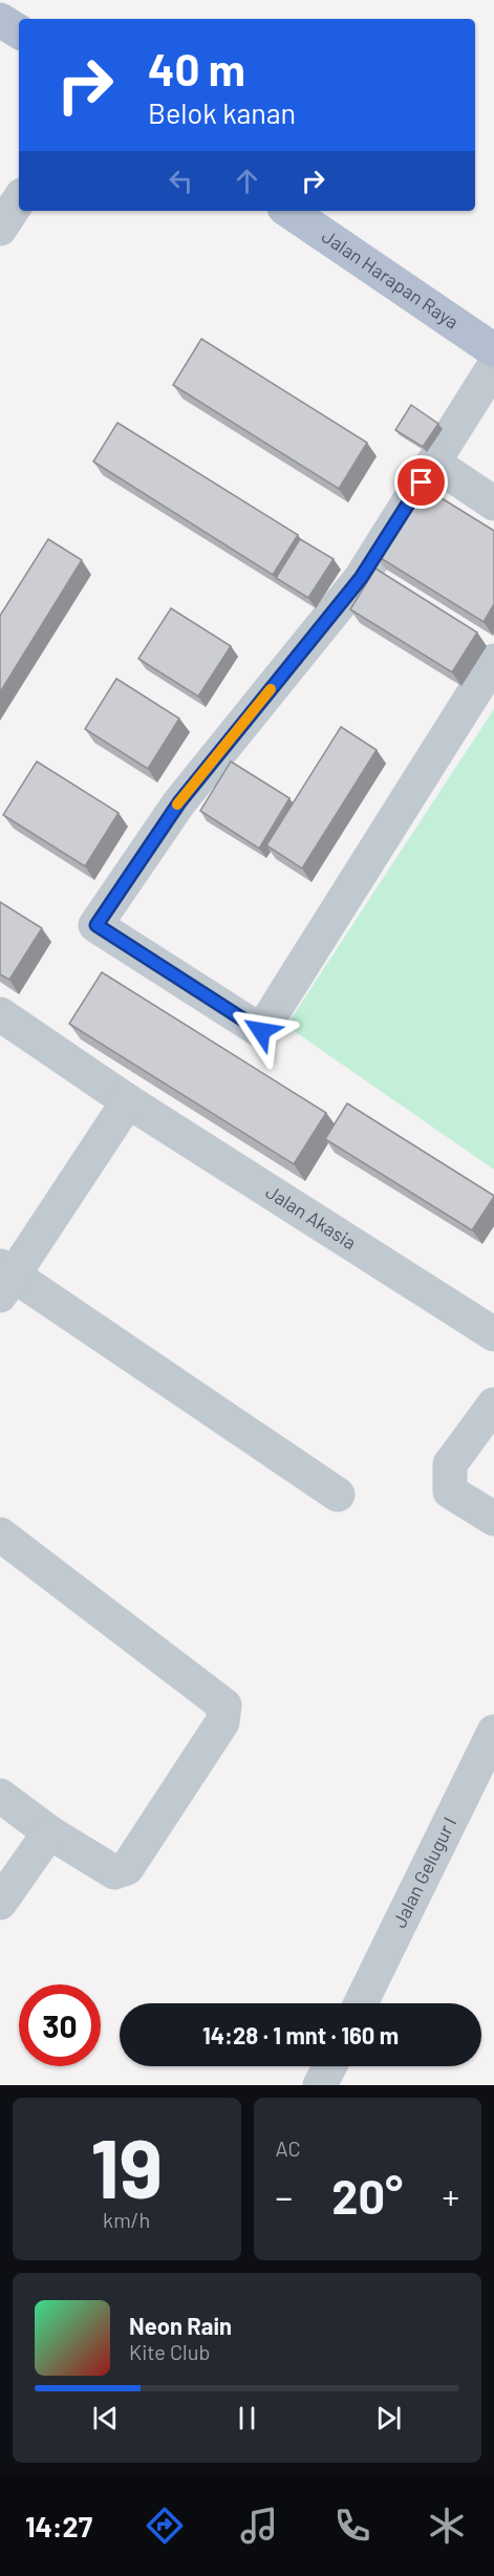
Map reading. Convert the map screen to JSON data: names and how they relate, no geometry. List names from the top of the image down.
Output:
{
  "streets": {
    "main road": ["Jalan Harapan Raya"],
    "street": ["Jalan Akasia", "Jalan Gelugur I"]
  },
  "page": {
    "turn": ["40 m", "Belok kanan"],
    "limit": "30",
    "trip": "14:28 · 1 mnt · 160 m",
    "tile": [
      ["19", "km/h"],
      "AC"
    ],
    "heat": ["−", "20°", "+"],
    "song": ["Neon Rain", "Kite Club"],
    "tabs": "14:27"
  }
}
